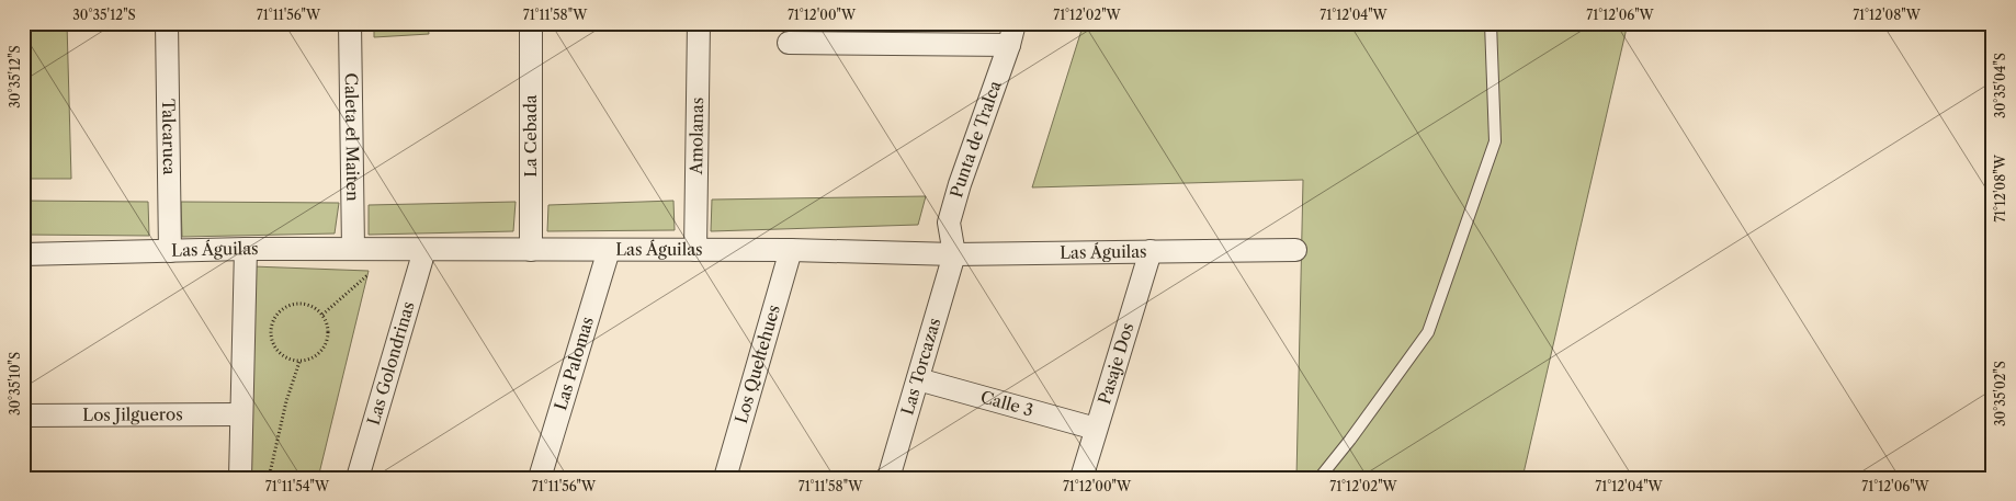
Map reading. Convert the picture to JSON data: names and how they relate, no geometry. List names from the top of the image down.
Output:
{
  "streets": {
    "street": [
      "Caleta el Maiten",
      "La Cebada",
      "Talcaruca",
      "Amolanas",
      "Punta de Tralca",
      "Las Águilas",
      "Las Golondrinas",
      "Las Palomas",
      "Los Queltehues",
      "Pasaje Dos",
      "Las Torcazas",
      "Calle 3",
      "Los Jilgueros"
    ]
  },
  "crossings": [
    ["Caleta el Maiten", "Las Águilas"],
    ["La Cebada", "Las Águilas"],
    ["Talcaruca", "Las Águilas"],
    ["Amolanas", "Las Águilas"],
    ["Punta de Tralca", "Las Águilas"],
    ["Punta de Tralca", "Las Torcazas"],
    ["Las Águilas", "Las Golondrinas"],
    ["Las Águilas", "Las Palomas"],
    ["Las Águilas", "Los Queltehues"],
    ["Las Águilas", "Pasaje Dos"],
    ["Las Águilas", "Las Torcazas"],
    ["Pasaje Dos", "Calle 3"],
    ["Las Torcazas", "Calle 3"]
  ],
  "coordinates": [
    "30°35'12\"S",
    "71°11'56\"W",
    "71°11'58\"W",
    "71°12'00\"W",
    "71°12'02\"W",
    "71°12'04\"W",
    "71°12'06\"W",
    "71°12'08\"W",
    "30°35'04\"S",
    "30°35'10\"S",
    "30°35'02\"S",
    "71°11'54\"W"
  ]
}
